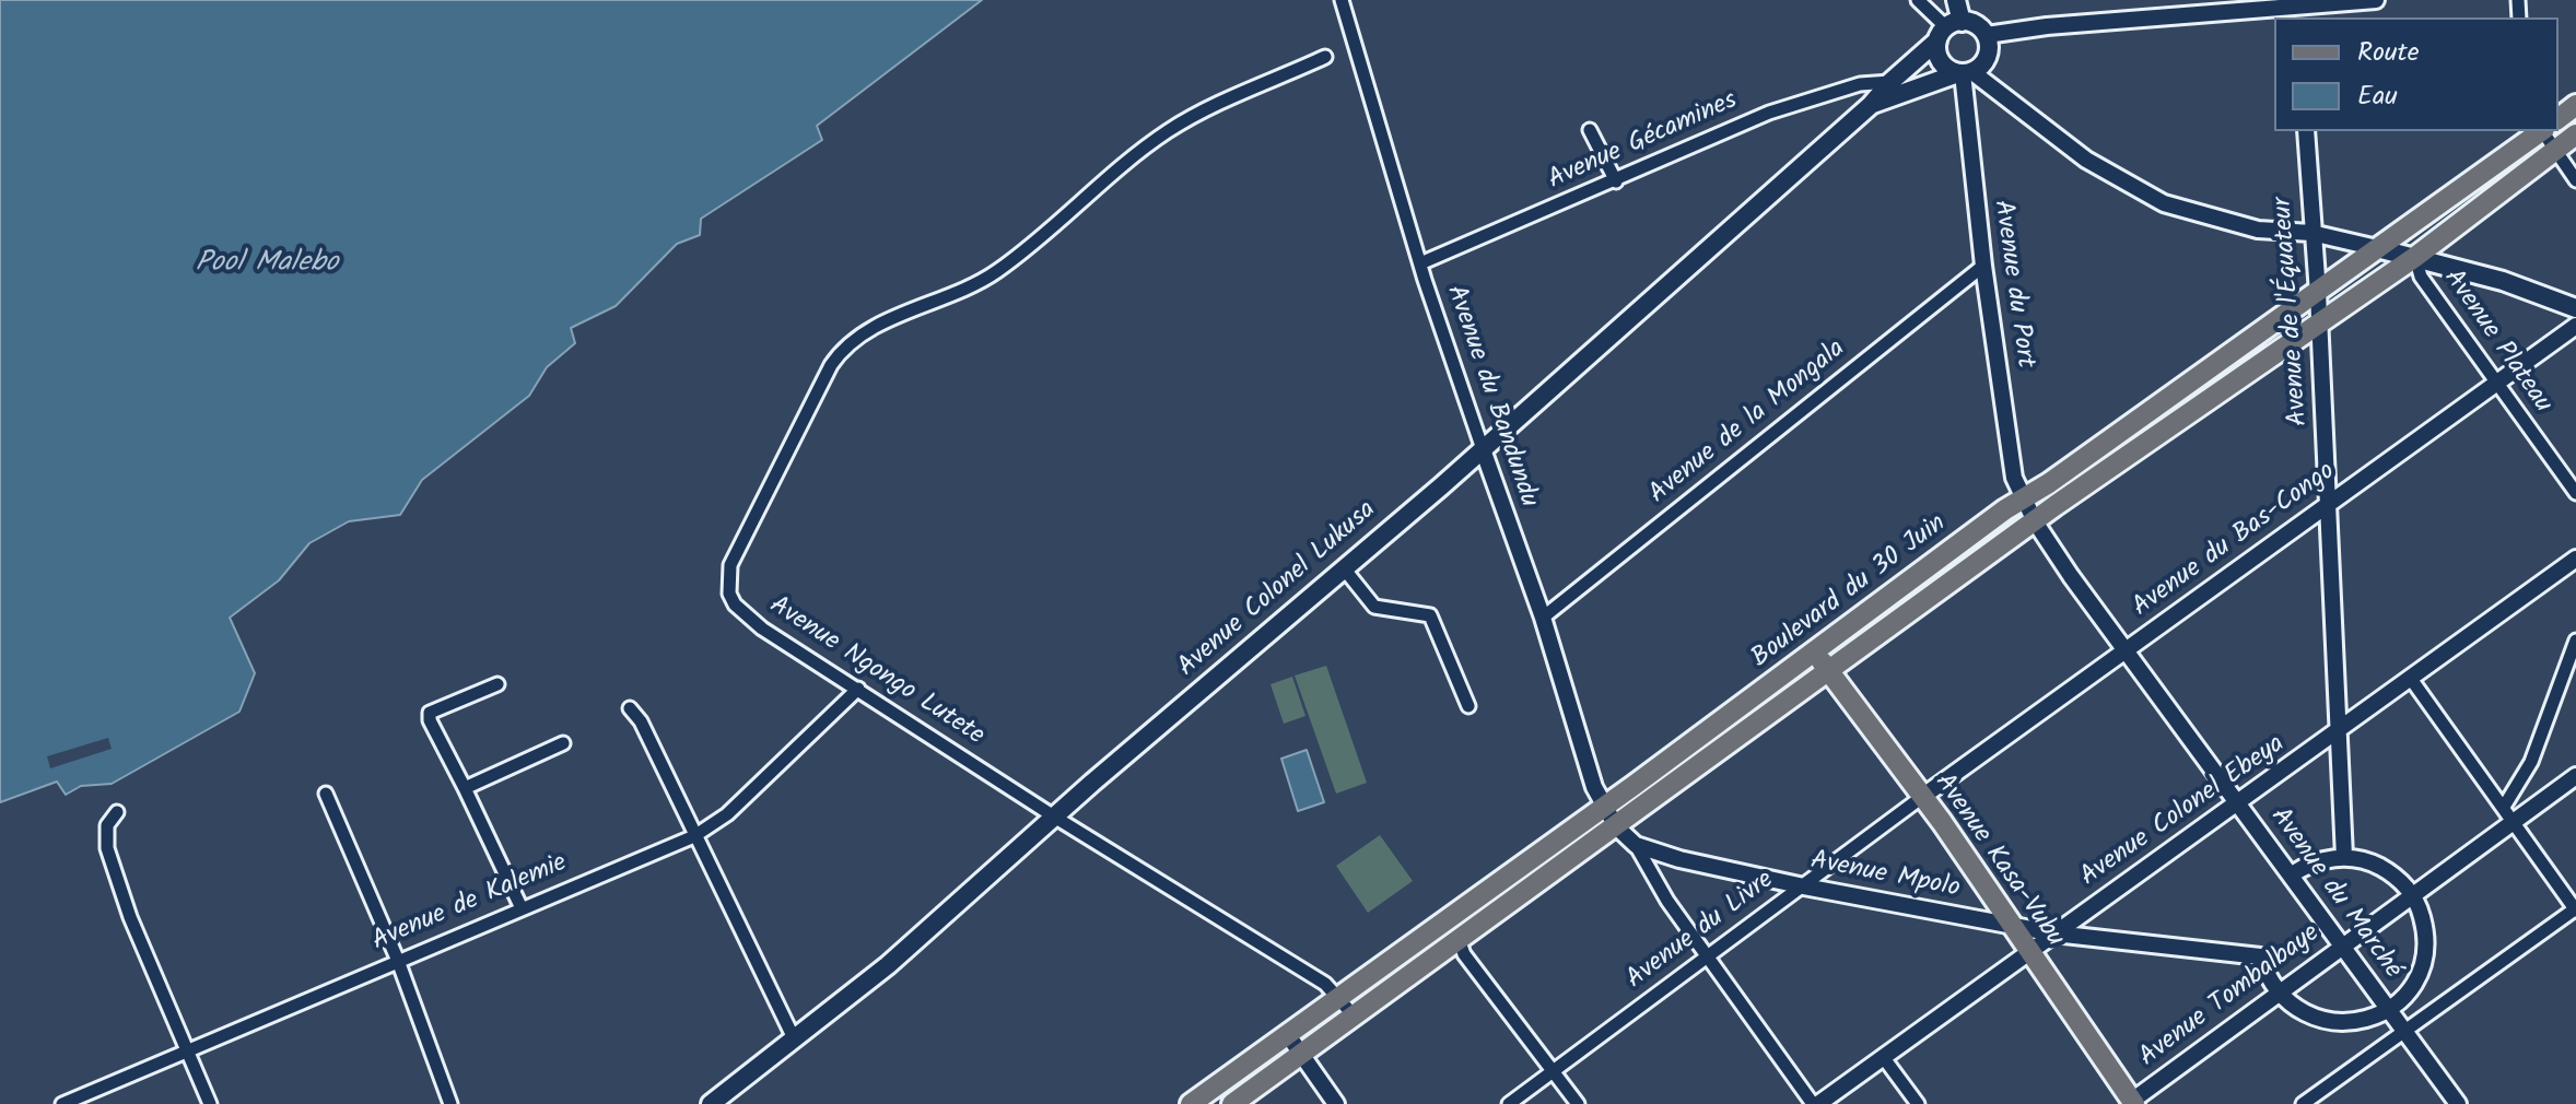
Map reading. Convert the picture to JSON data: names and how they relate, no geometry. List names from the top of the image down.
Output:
{
  "streets": {
    "main road": ["Avenue Colonel Lukusa", "Boulevard du 30 Juin", "Avenue Kasa-Vubu"],
    "street": [
      "Avenue Gécamines",
      "Avenue du Port",
      "Avenue de l'Équateur",
      "Avenue Plateau",
      "Avenue du Bandundu",
      "Avenue de la Mongala",
      "Avenue du Bas-Congo",
      "Avenue Ngongo Lutete",
      "Avenue Colonel Ebeya",
      "Avenue Mpolo",
      "Avenue du Marché",
      "Avenue de Kalemie",
      "Avenue du Livre",
      "Avenue Tombalbaye"
    ]
  },
  "crossings": [
    ["Avenue Gécamines", "Avenue du Bandundu"],
    ["Avenue Gécamines", "Avenue Colonel Lukusa"],
    ["Avenue du Port", "Avenue de la Mongala"],
    ["Avenue du Port", "Avenue Colonel Lukusa"],
    ["Avenue du Port", "Boulevard du 30 Juin"],
    ["Avenue du Port", "Avenue du Marché"],
    ["Avenue de l'Équateur", "Avenue du Bas-Congo"],
    ["Avenue de l'Équateur", "Boulevard du 30 Juin"],
    ["Avenue de l'Équateur", "Avenue Colonel Ebeya"],
    ["Avenue Plateau", "Avenue du Bas-Congo"],
    ["Avenue Plateau", "Boulevard du 30 Juin"],
    ["Avenue du Bandundu", "Avenue de la Mongala"],
    ["Avenue du Bandundu", "Avenue Colonel Lukusa"],
    ["Avenue du Bandundu", "Boulevard du 30 Juin"],
    ["Avenue du Bandundu", "Avenue Mpolo"],
    ["Avenue du Bas-Congo", "Avenue Kasa-Vubu"],
    ["Avenue du Bas-Congo", "Avenue du Marché"],
    ["Avenue du Bas-Congo", "Avenue du Livre"],
    ["Avenue Colonel Lukusa", "Avenue Ngongo Lutete"],
    ["Boulevard du 30 Juin", "Avenue Ngongo Lutete"],
    ["Boulevard du 30 Juin", "Avenue Kasa-Vubu"],
    ["Boulevard du 30 Juin", "Avenue Mpolo"],
    ["Boulevard du 30 Juin", "Avenue du Marché"],
    ["Avenue Ngongo Lutete", "Avenue de Kalemie"],
    ["Avenue Colonel Ebeya", "Avenue Kasa-Vubu"],
    ["Avenue Colonel Ebeya", "Avenue Mpolo"],
    ["Avenue Colonel Ebeya", "Avenue du Marché"],
    ["Avenue Kasa-Vubu", "Avenue Mpolo"],
    ["Avenue Kasa-Vubu", "Avenue du Livre"],
    ["Avenue Kasa-Vubu", "Avenue Tombalbaye"],
    ["Avenue Mpolo", "Avenue du Livre"],
    ["Avenue Mpolo", "Avenue Tombalbaye"],
    ["Avenue du Marché", "Avenue Tombalbaye"]
  ],
  "water": ["Pool Malebo"],
  "legend": ["Route", "Eau"]
}
